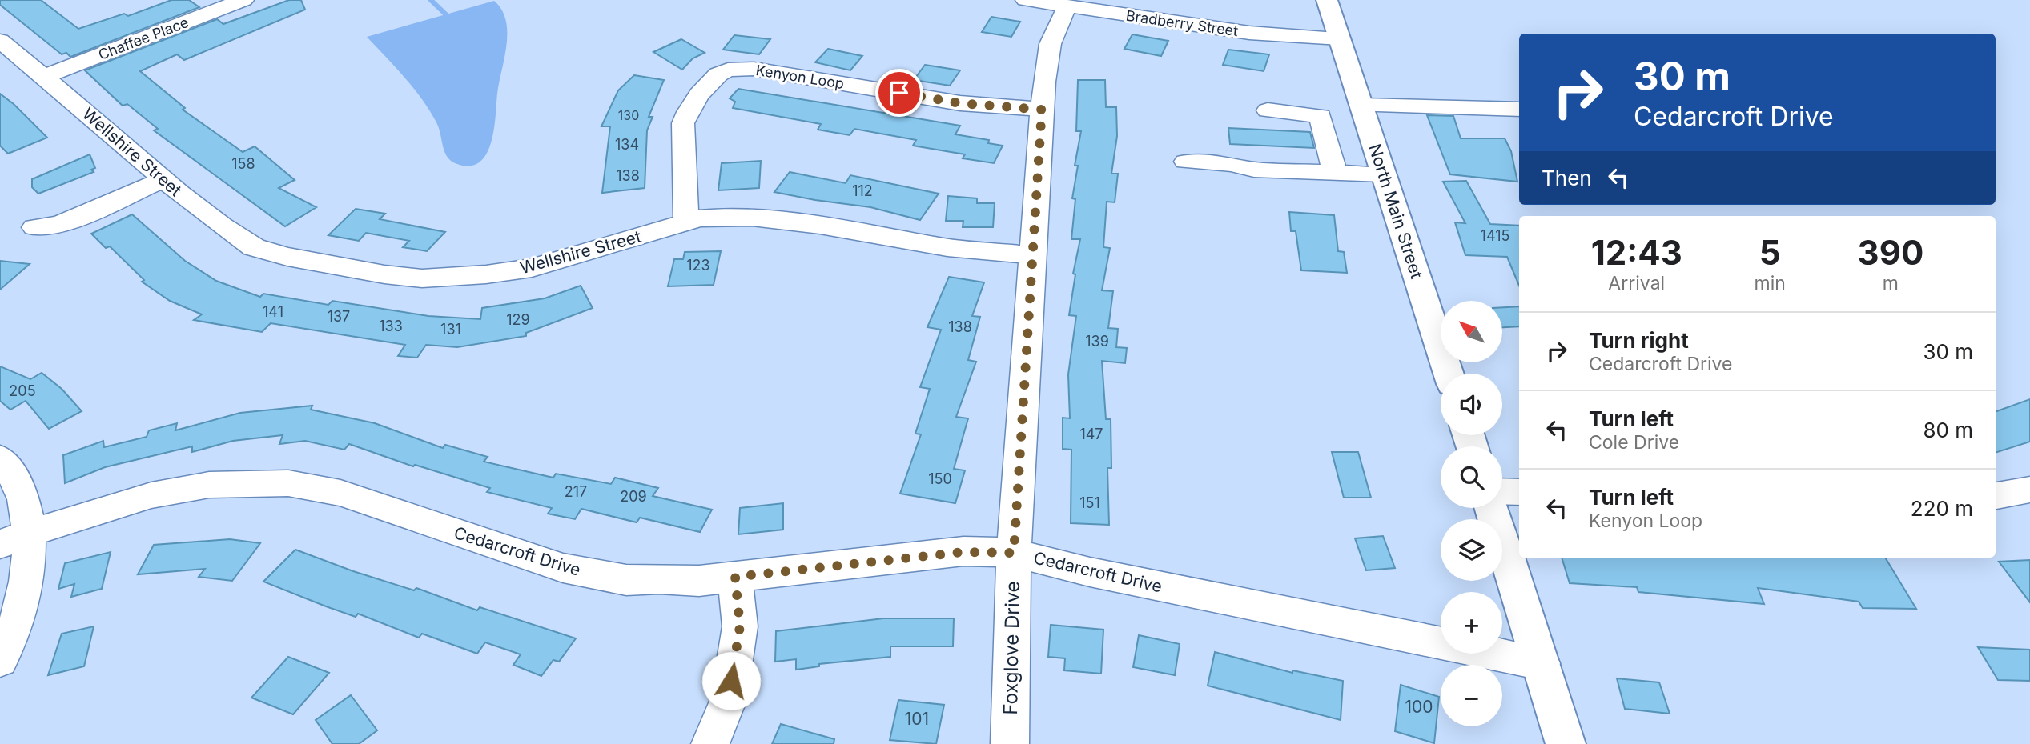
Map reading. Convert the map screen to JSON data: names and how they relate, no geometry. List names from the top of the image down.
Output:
{
  "streets": {
    "main road": ["North Main Street"],
    "street": [
      "Bradberry Street",
      "Chaffee Place",
      "Kenyon Loop",
      "Wellshire Street",
      "Cedarcroft Drive",
      "Foxglove Drive"
    ]
  },
  "crossings": [
    ["Bradberry Street", "North Main Street"],
    ["Bradberry Street", "Foxglove Drive"],
    ["Chaffee Place", "Wellshire Street"],
    ["Kenyon Loop", "Wellshire Street"],
    ["Kenyon Loop", "Foxglove Drive"],
    ["Wellshire Street", "Foxglove Drive"],
    ["Cedarcroft Drive", "Foxglove Drive"]
  ],
  "house_numbers": [
    "130",
    "134",
    "158",
    "138",
    "112",
    "1415",
    "123",
    "141",
    "137",
    "129",
    "133",
    "138",
    "131",
    "139",
    "205",
    "147",
    "150",
    "217",
    "209",
    "151",
    "100",
    "101"
  ],
  "north": "top left",
  "page": {
    "turn": ["30 m", "Cedarcroft Drive"],
    "then": "Then",
    "eta": [
      "12:43",
      "Arrival",
      "5",
      "min",
      "390",
      "m"
    ],
    "map_buttons": ["+", "−"],
    "list": [
      {
        "name": "Turn right",
        "note": "Cedarcroft Drive",
        "value": "30 m"
      },
      {
        "name": "Turn left",
        "note": "Cole Drive",
        "value": "80 m"
      },
      {
        "name": "Turn left",
        "note": "Kenyon Loop",
        "value": "220 m"
      }
    ]
  }
}
